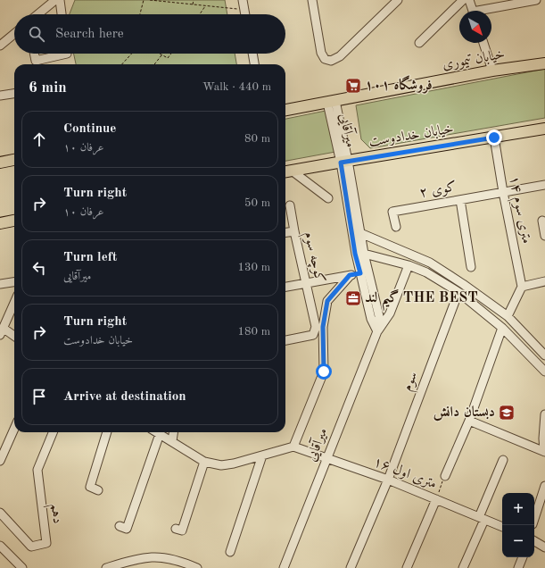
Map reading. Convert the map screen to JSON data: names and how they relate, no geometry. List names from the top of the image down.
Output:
{
  "streets": {
    "main road": ["خیابان تیموری", "خیابان خدادوست"],
    "street": [
      "میرآقایی",
      "کوی ۲",
      "۱۴ متری سوم",
      "کوچه سوم",
      "سوم",
      "۱۶ متری اول",
      "دهم"
    ]
  },
  "crossings": [
    ["خیابان تیموری", "میرآقایی"],
    ["میرآقایی", "خیابان خدادوست"],
    ["میرآقایی", "۱۶ متری اول"],
    ["خیابان خدادوست", "۱۴ متری سوم"],
    ["کوی ۲", "۱۴ متری سوم"],
    ["سوم", "۱۶ متری اول"]
  ],
  "places": {
    "supermarket": ["فروشگاه ۱۰۱"],
    "office": ["گیم لند THE BEST"],
    "school or university": ["دبستان دانش"]
  },
  "north": "bottom right",
  "page": {
    "search": "Search here",
    "heading": ["6 min", "Walk · 440 m"],
    "list": [
      ["Continue", "عرفان ۱۰", "80 m"],
      ["Turn right", "عرفان ۱۰", "50 m"],
      ["Turn left", "میرآقایی", "130 m"],
      ["Turn right", "خیابان خدادوست", "180 m"],
      "Arrive at destination"
    ],
    "map_buttons": ["+", "−"]
  }
}
